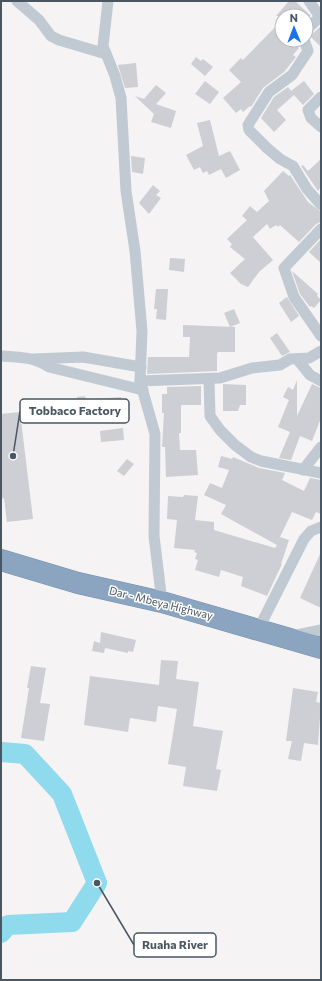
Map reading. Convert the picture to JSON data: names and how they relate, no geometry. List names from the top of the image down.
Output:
{
  "streets": {
    "highway": ["Dar - Mbeya Highway"]
  },
  "places": ["Tobbaco Factory", "Ruaha River"],
  "north": "top"
}
